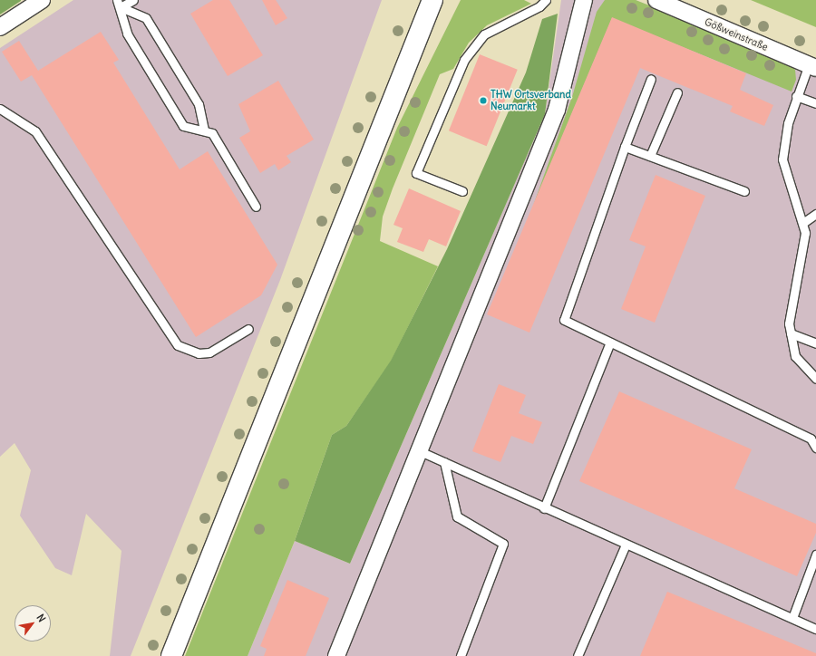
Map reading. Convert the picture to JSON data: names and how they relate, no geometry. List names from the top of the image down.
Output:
{
  "streets": {
    "street": ["Gößweinstraße"]
  },
  "places": ["THW Ortsverband Neumarkt"],
  "north": "top right"
}
